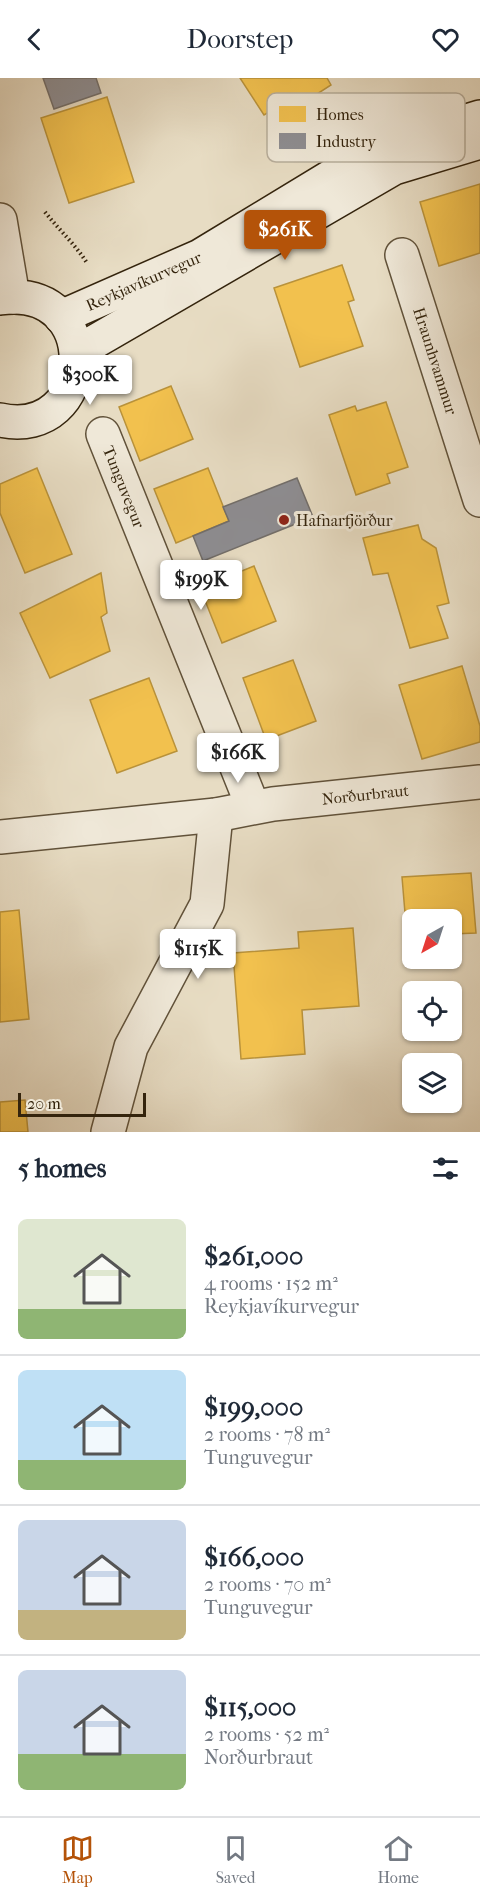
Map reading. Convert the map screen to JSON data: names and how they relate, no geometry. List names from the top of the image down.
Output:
{
  "streets": {
    "street": [
      "Reykjavíkurvegur",
      "Hraunhvammur",
      "Tunguvegur",
      "Norðurbraut"
    ]
  },
  "crossings": [
    ["Tunguvegur", "Norðurbraut"]
  ],
  "places": ["Hafnarfjörður"],
  "legend": ["Homes", "Industry"],
  "scale_bar": "20 m",
  "north": "bottom left",
  "page": {
    "header": "Doorstep",
    "price": [
      "$261K",
      "$300K",
      "$199K",
      "$166K",
      "$115K"
    ],
    "scale": "20 m",
    "heading": "5 homes",
    "list": [
      {
        "name": "$261,000",
        "note": "4 rooms · 152 m² · Reykjavíkurvegur"
      },
      {
        "name": "$199,000",
        "note": "2 rooms · 78 m² · Tunguvegur"
      },
      {
        "name": "$166,000",
        "note": "2 rooms · 70 m² · Tunguvegur"
      },
      {
        "name": "$115,000",
        "note": "2 rooms · 52 m² · Norðurbraut"
      }
    ],
    "tabs": ["Map", "Saved", "Home"]
  }
}
